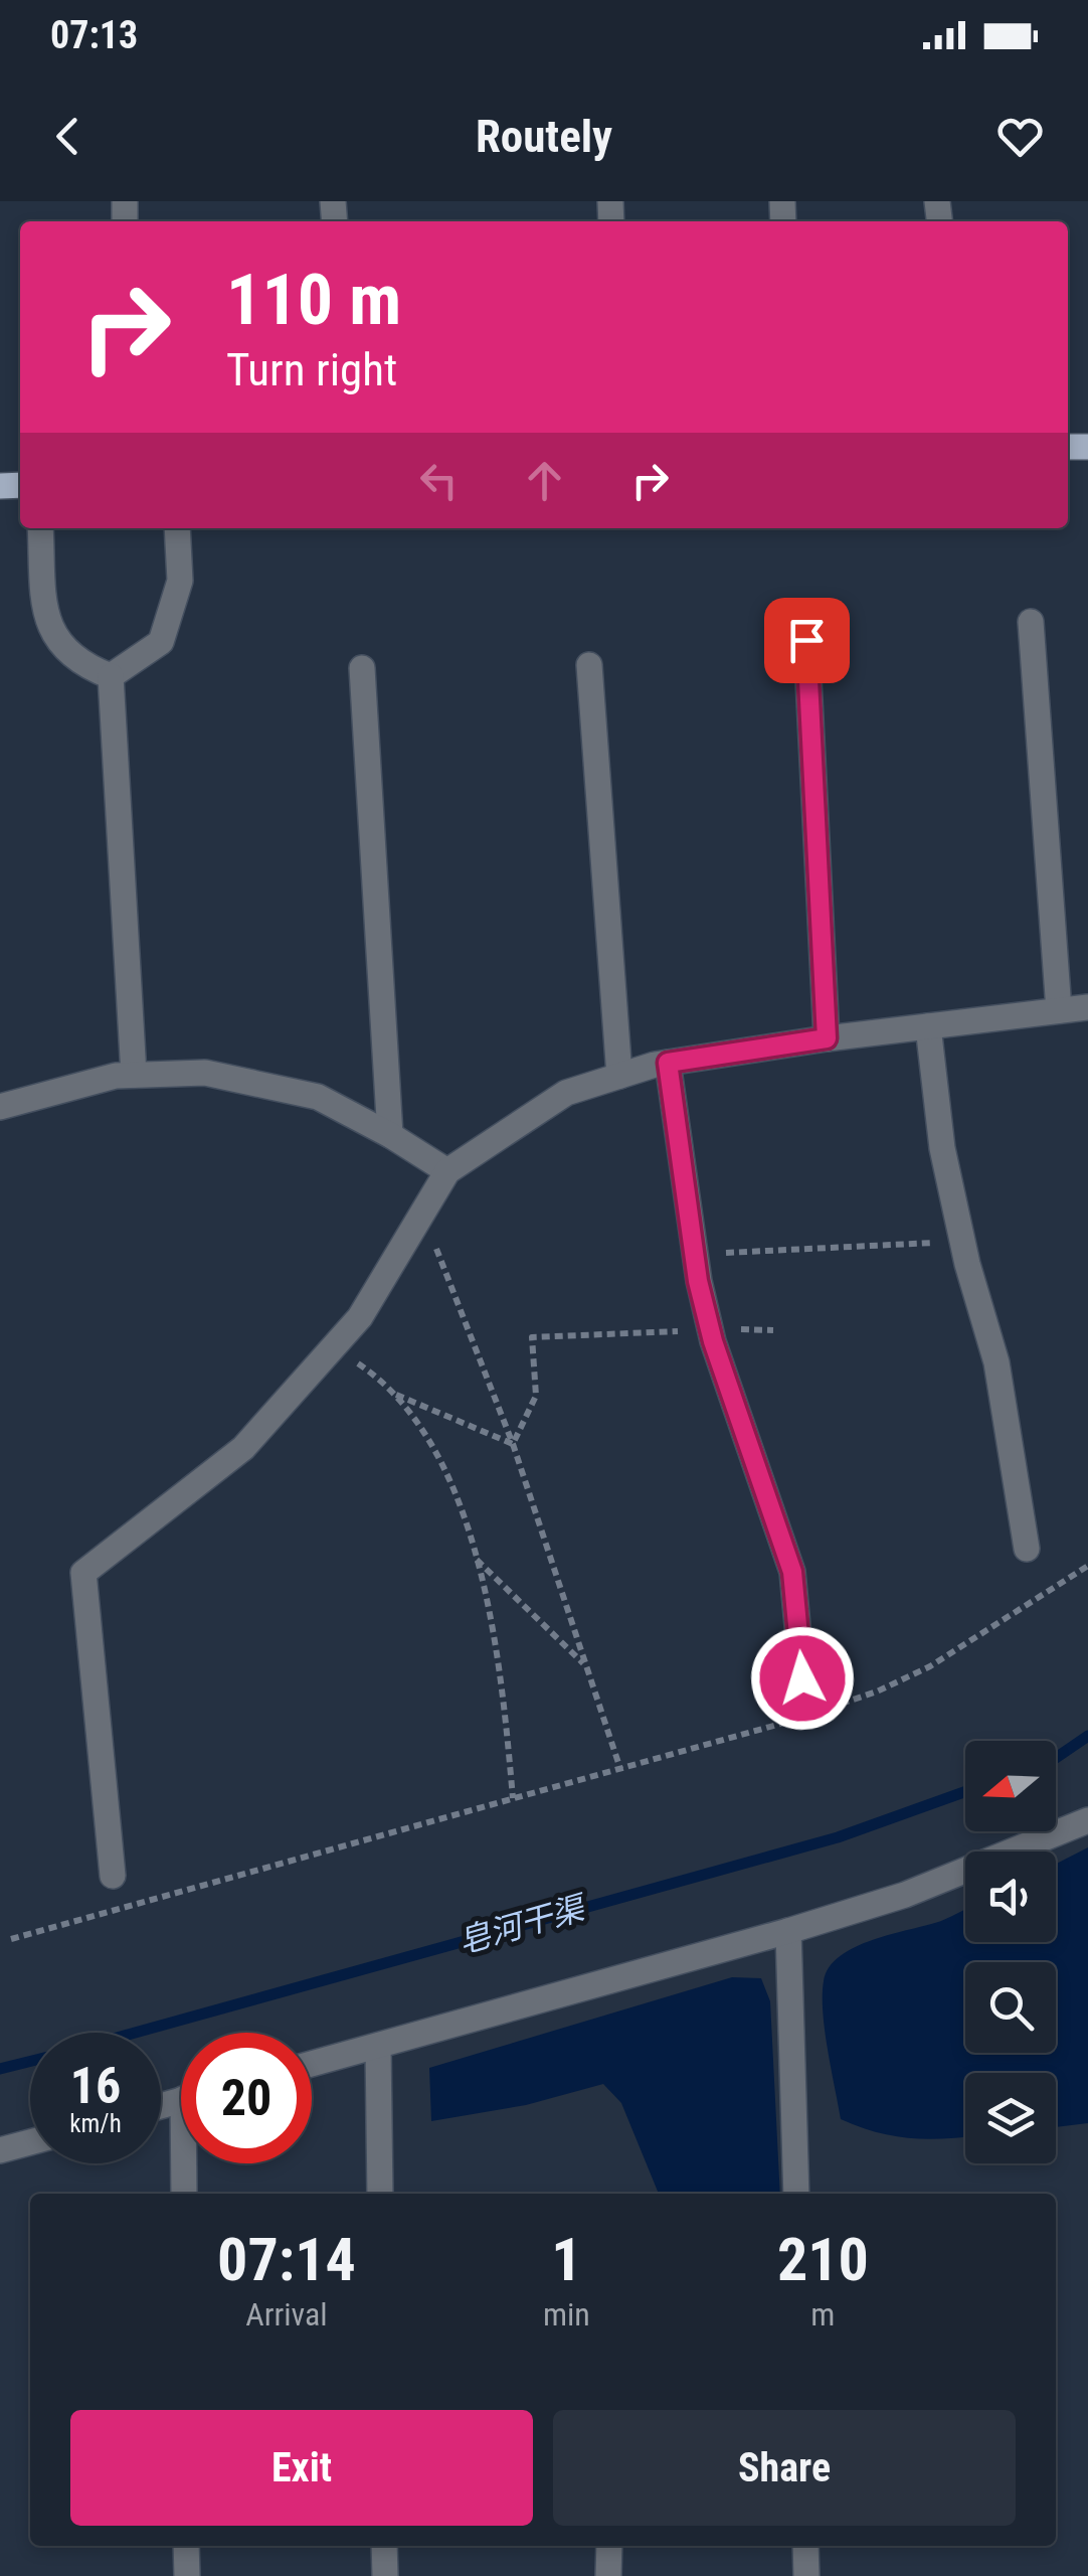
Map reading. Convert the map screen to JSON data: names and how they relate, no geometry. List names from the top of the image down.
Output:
{
  "water": ["皂河干渠"],
  "north": "left",
  "page": {
    "status": "07:13",
    "header": "Routely",
    "turn": ["110 m", "Turn right"],
    "speed": "16 km/h",
    "limit": "20",
    "eta": [
      "07:14",
      "Arrival",
      "1",
      "min",
      "210",
      "m"
    ],
    "buttons": ["Exit", "Share"]
  }
}
